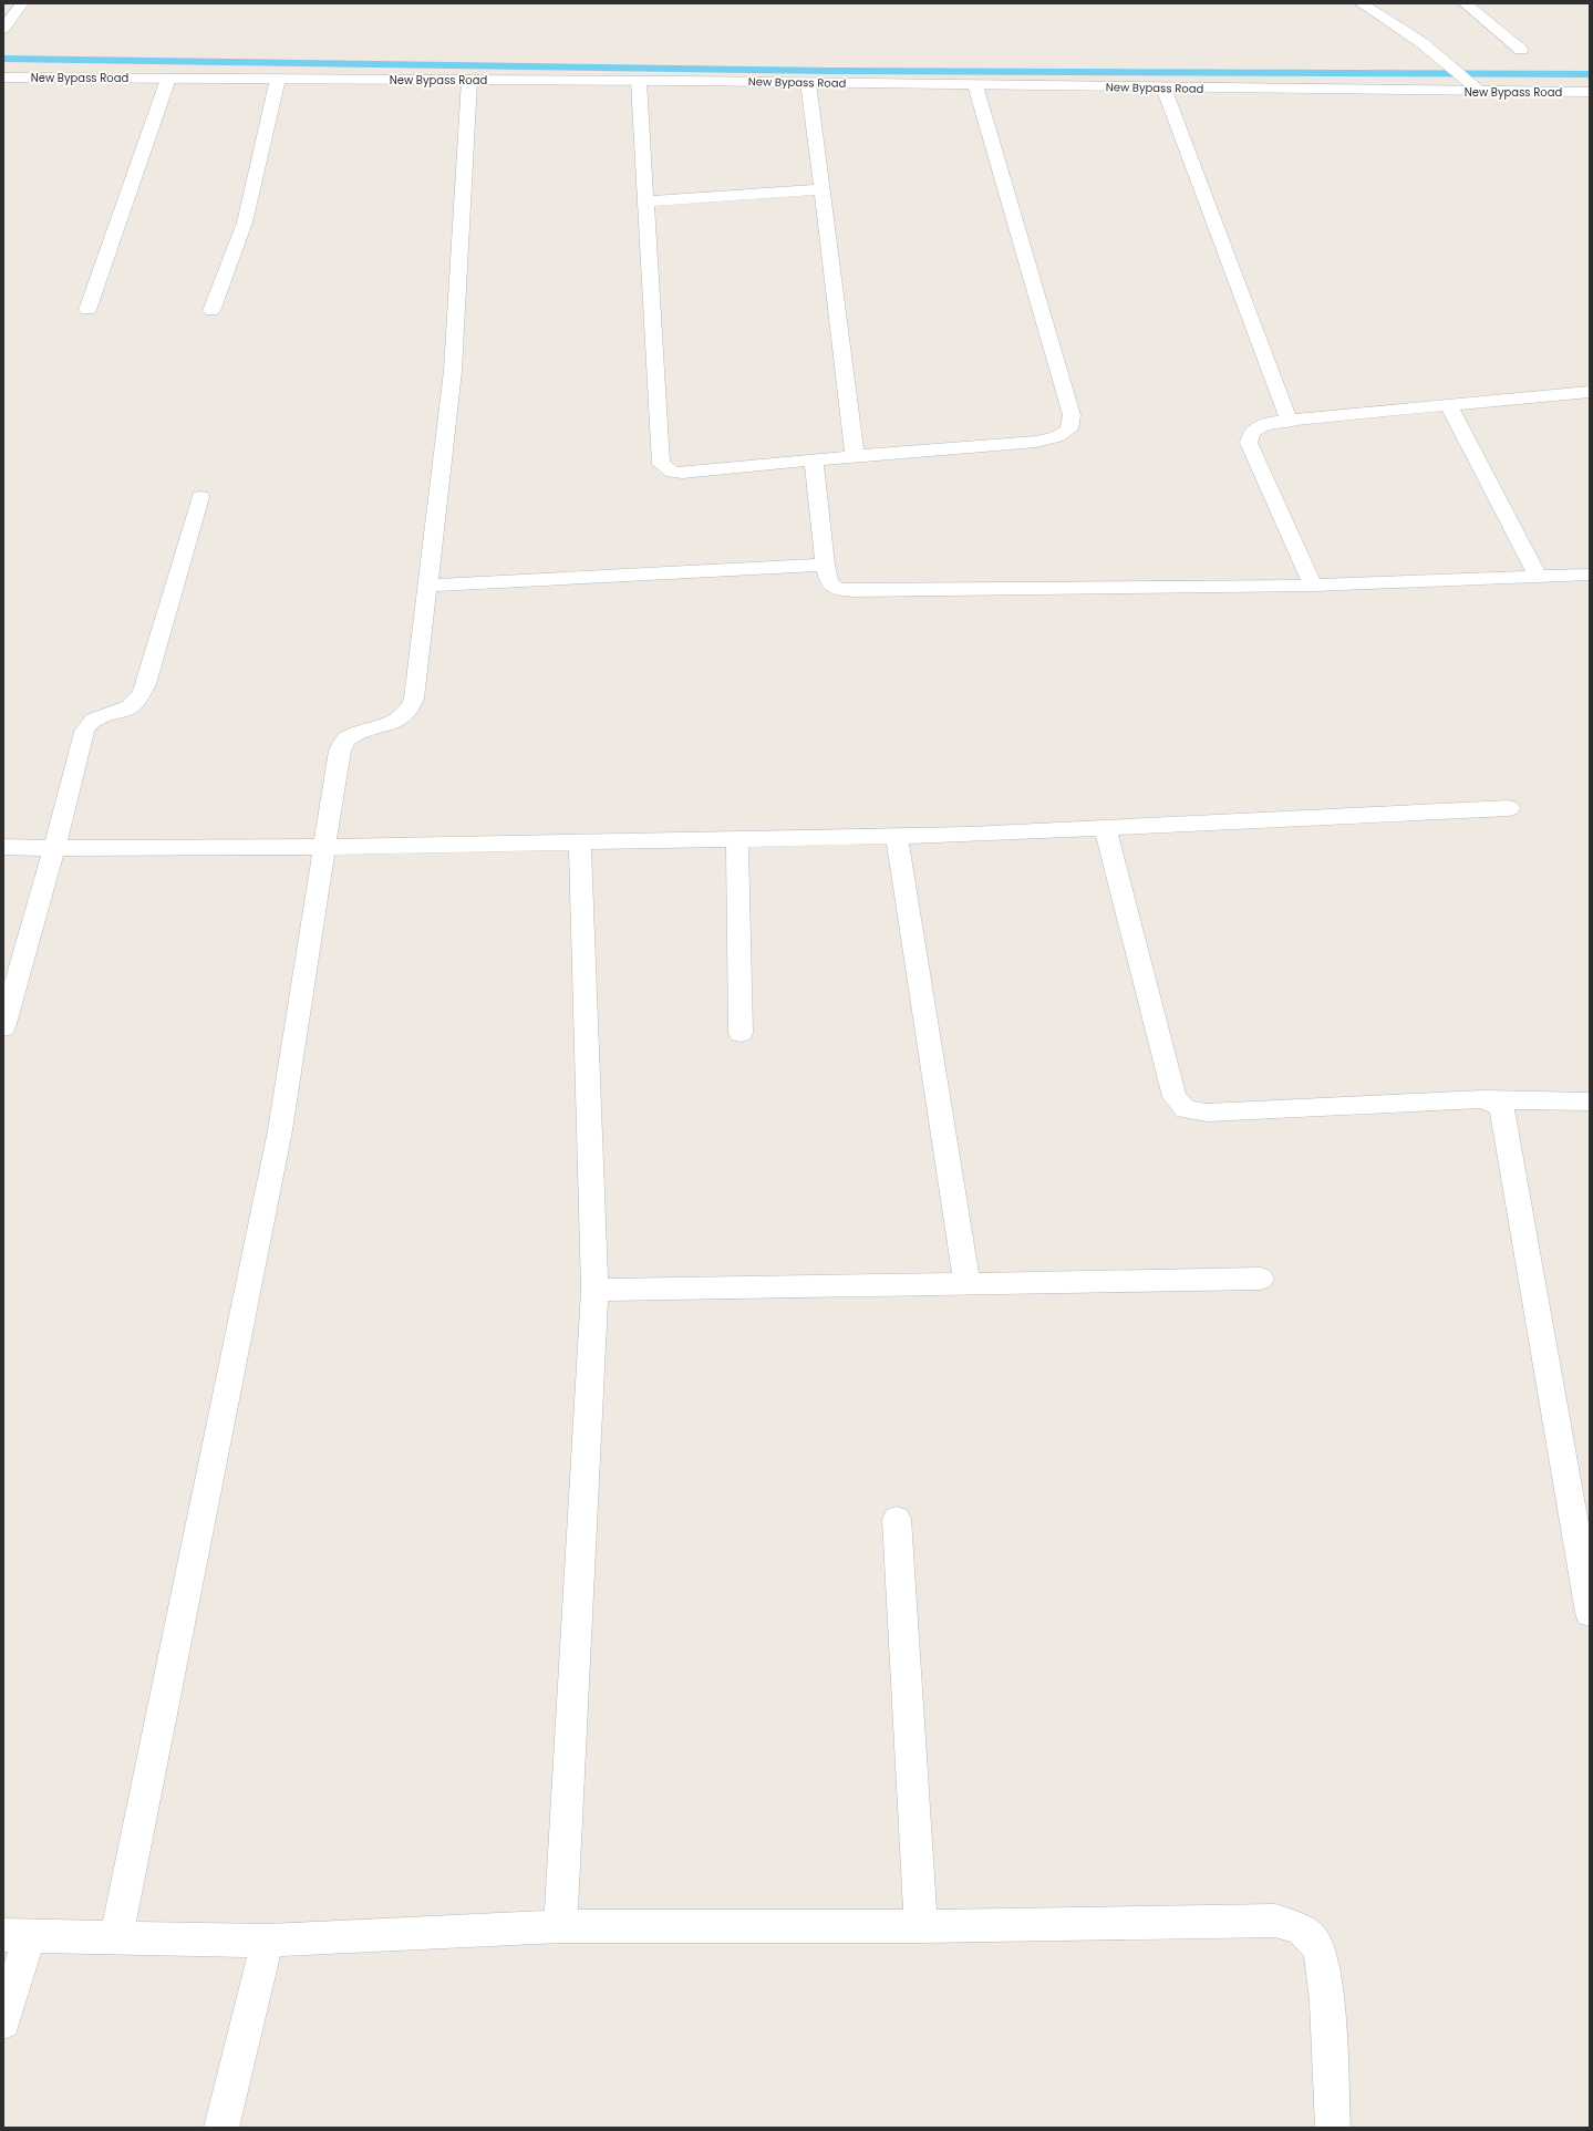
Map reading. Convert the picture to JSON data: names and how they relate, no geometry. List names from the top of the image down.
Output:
{
  "streets": {
    "street": ["New Bypass Road"]
  }
}
